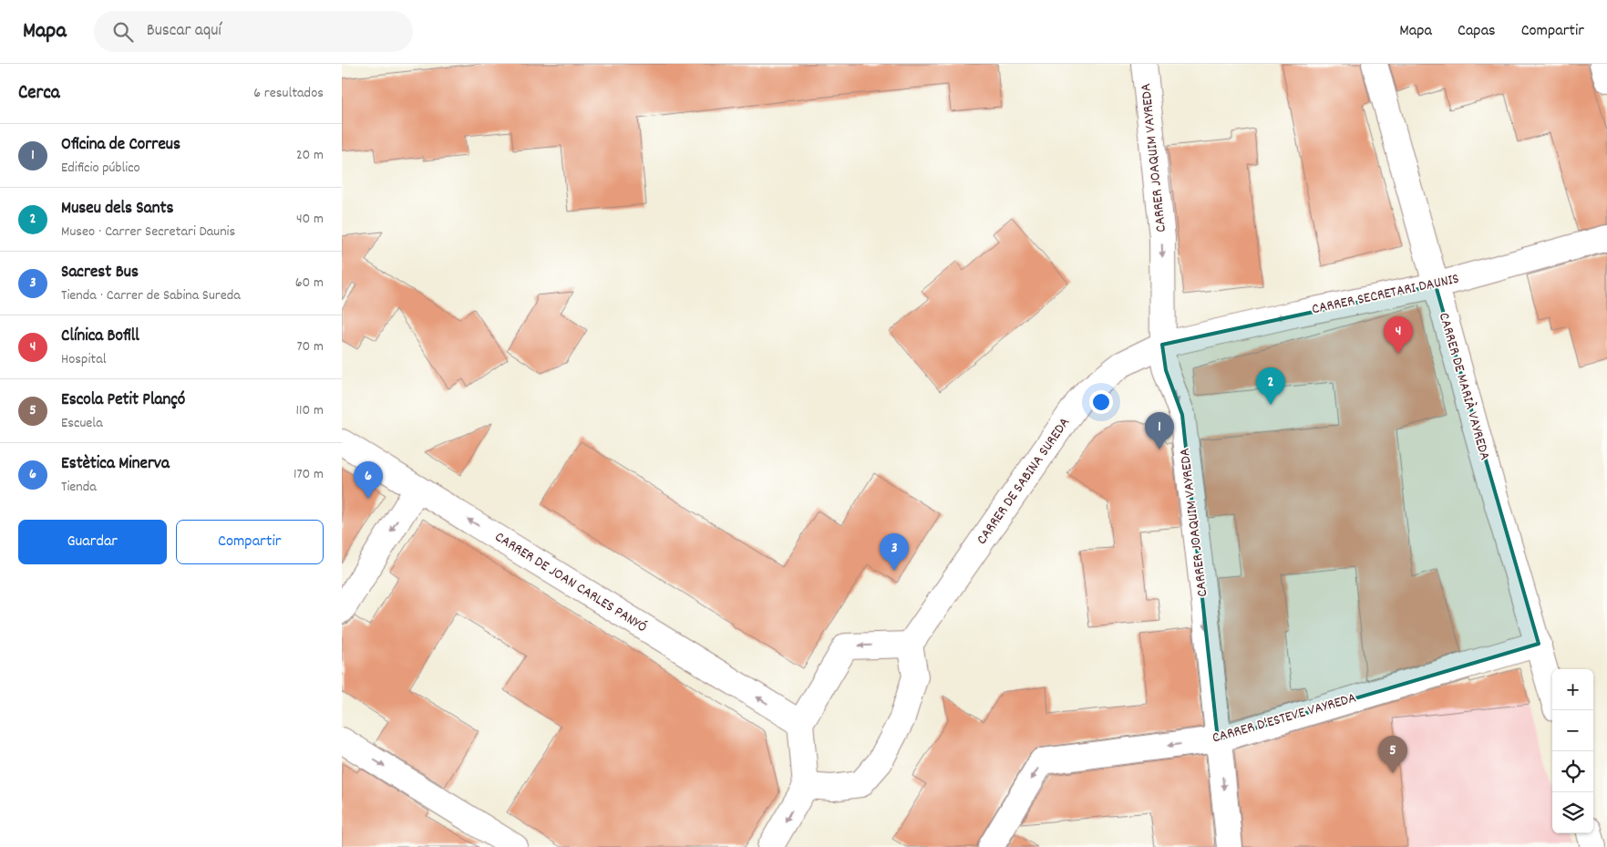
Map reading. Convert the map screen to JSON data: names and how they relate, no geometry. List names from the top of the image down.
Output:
{
  "streets": {
    "street": [
      "CARRER JOAQUIM VAYREDA",
      "CARRER SECRETARI DAUNIS",
      "CARRER DE MARIÀ VAYREDA",
      "CARRER DE SABINA SUREDA",
      "CARRER DE JOAN CARLES PANYÓ",
      "CARRER D'ESTEVE VAYREDA"
    ]
  },
  "crossings": [
    ["CARRER JOAQUIM VAYREDA", "CARRER SECRETARI DAUNIS"],
    ["CARRER JOAQUIM VAYREDA", "CARRER DE SABINA SUREDA"],
    ["CARRER JOAQUIM VAYREDA", "CARRER D'ESTEVE VAYREDA"],
    ["CARRER SECRETARI DAUNIS", "CARRER DE MARIÀ VAYREDA"],
    ["CARRER SECRETARI DAUNIS", "CARRER DE SABINA SUREDA"],
    ["CARRER DE MARIÀ VAYREDA", "CARRER D'ESTEVE VAYREDA"]
  ],
  "one_way": [
    "CARRER JOAQUIM VAYREDA",
    "CARRER SECRETARI DAUNIS",
    "CARRER DE JOAN CARLES PANYÓ",
    "CARRER D'ESTEVE VAYREDA"
  ],
  "page": {
    "header": "Mapa",
    "search": "Buscar aquí",
    "nav": ["Mapa", "Capas", "Compartir"],
    "heading": ["Cerca", "6 resultados"],
    "list": [
      {
        "mark": "1",
        "name": "Oficina de Correus",
        "note": "Edificio público",
        "value": "20 m"
      },
      {
        "mark": "2",
        "name": "Museu dels Sants",
        "note": "Museo · Carrer Secretari Daunis",
        "value": "40 m"
      },
      {
        "mark": "3",
        "name": "Sacrest Bus",
        "note": "Tienda · Carrer de Sabina Sureda",
        "value": "60 m"
      },
      {
        "mark": "4",
        "name": "Clínica Bofill",
        "note": "Hospital",
        "value": "70 m"
      },
      {
        "mark": "5",
        "name": "Escola Petit Plançó",
        "note": "Escuela",
        "value": "110 m"
      },
      {
        "mark": "6",
        "name": "Estètica Minerva",
        "note": "Tienda",
        "value": "170 m"
      }
    ],
    "pins": [
      "4",
      "2",
      "1",
      "6",
      "3",
      "5"
    ],
    "buttons": ["Guardar", "Compartir"],
    "map_buttons": ["+", "−"]
  }
}
